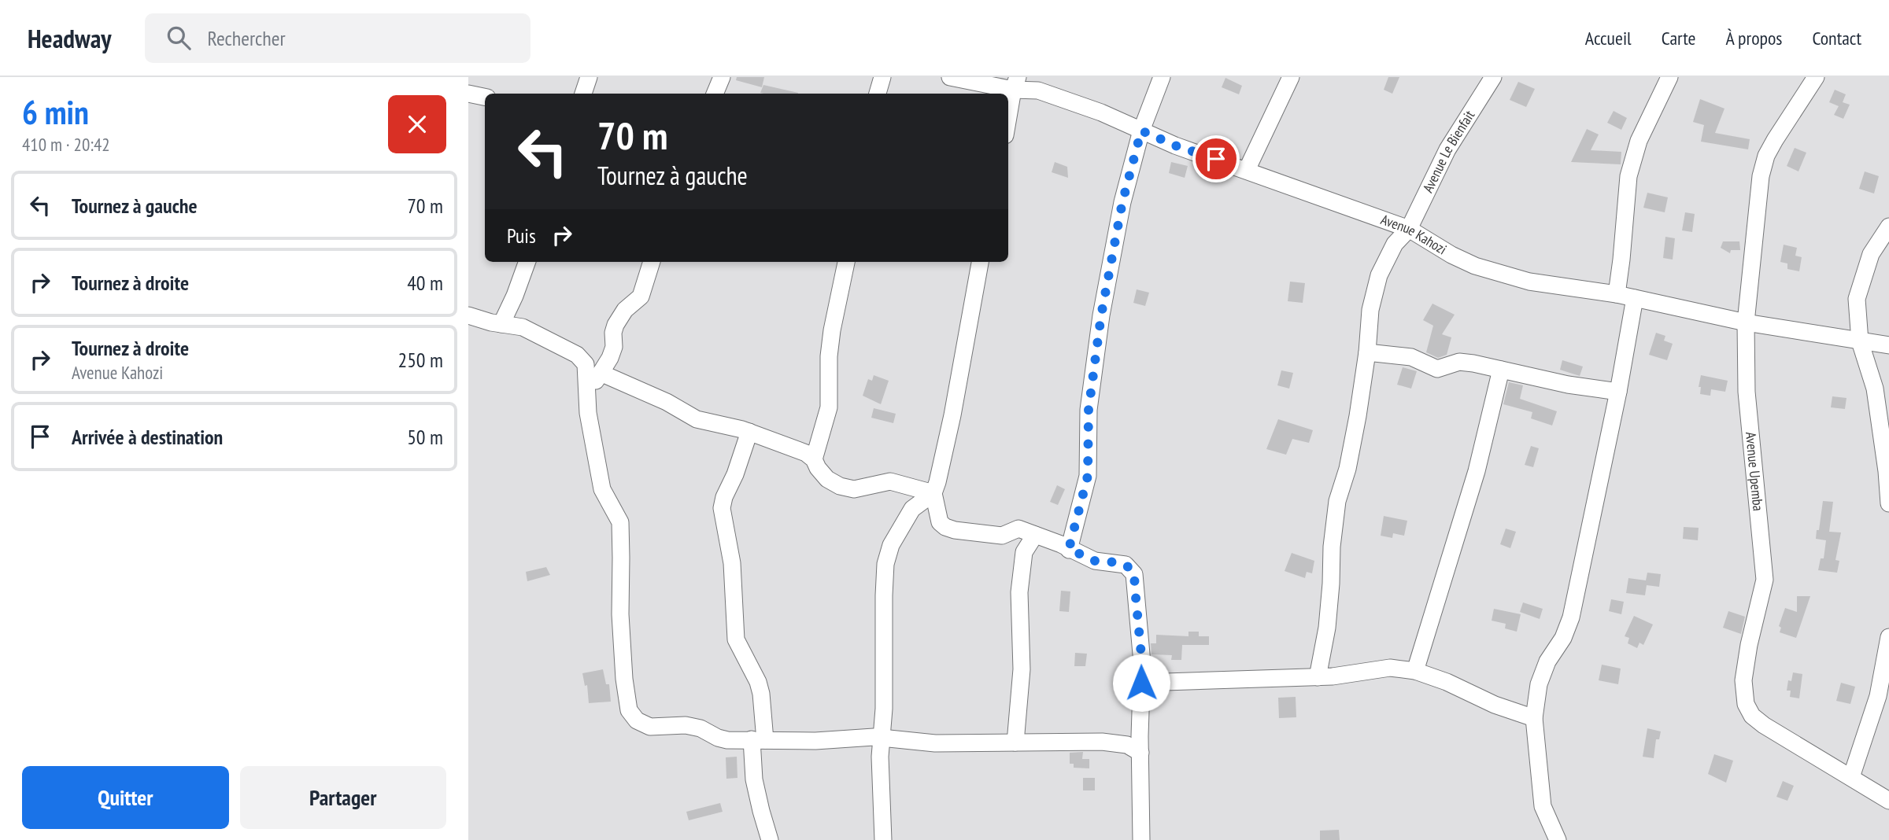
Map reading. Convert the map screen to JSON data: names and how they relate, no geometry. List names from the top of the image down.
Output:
{
  "streets": {
    "street": ["Avenue Le Bienfait", "Avenue Kahozi", "Avenue Upemba"]
  },
  "crossings": [
    ["Avenue Le Bienfait", "Avenue Kahozi"],
    ["Avenue Kahozi", "Avenue Upemba"]
  ],
  "page": {
    "header": "Headway",
    "search": "Rechercher",
    "nav": [
      "Accueil",
      "Carte",
      "À propos",
      "Contact"
    ],
    "heading": ["6 min", "410 m · 20:42"],
    "turn": ["70 m", "Tournez à gauche"],
    "list": [
      {
        "name": "Tournez à gauche",
        "value": "70 m"
      },
      {
        "name": "Tournez à droite",
        "value": "40 m"
      },
      {
        "name": "Tournez à droite",
        "note": "Avenue Kahozi",
        "value": "250 m"
      },
      {
        "name": "Arrivée à destination",
        "value": "50 m"
      }
    ],
    "then": "Puis",
    "buttons": ["Quitter", "Partager"]
  }
}
